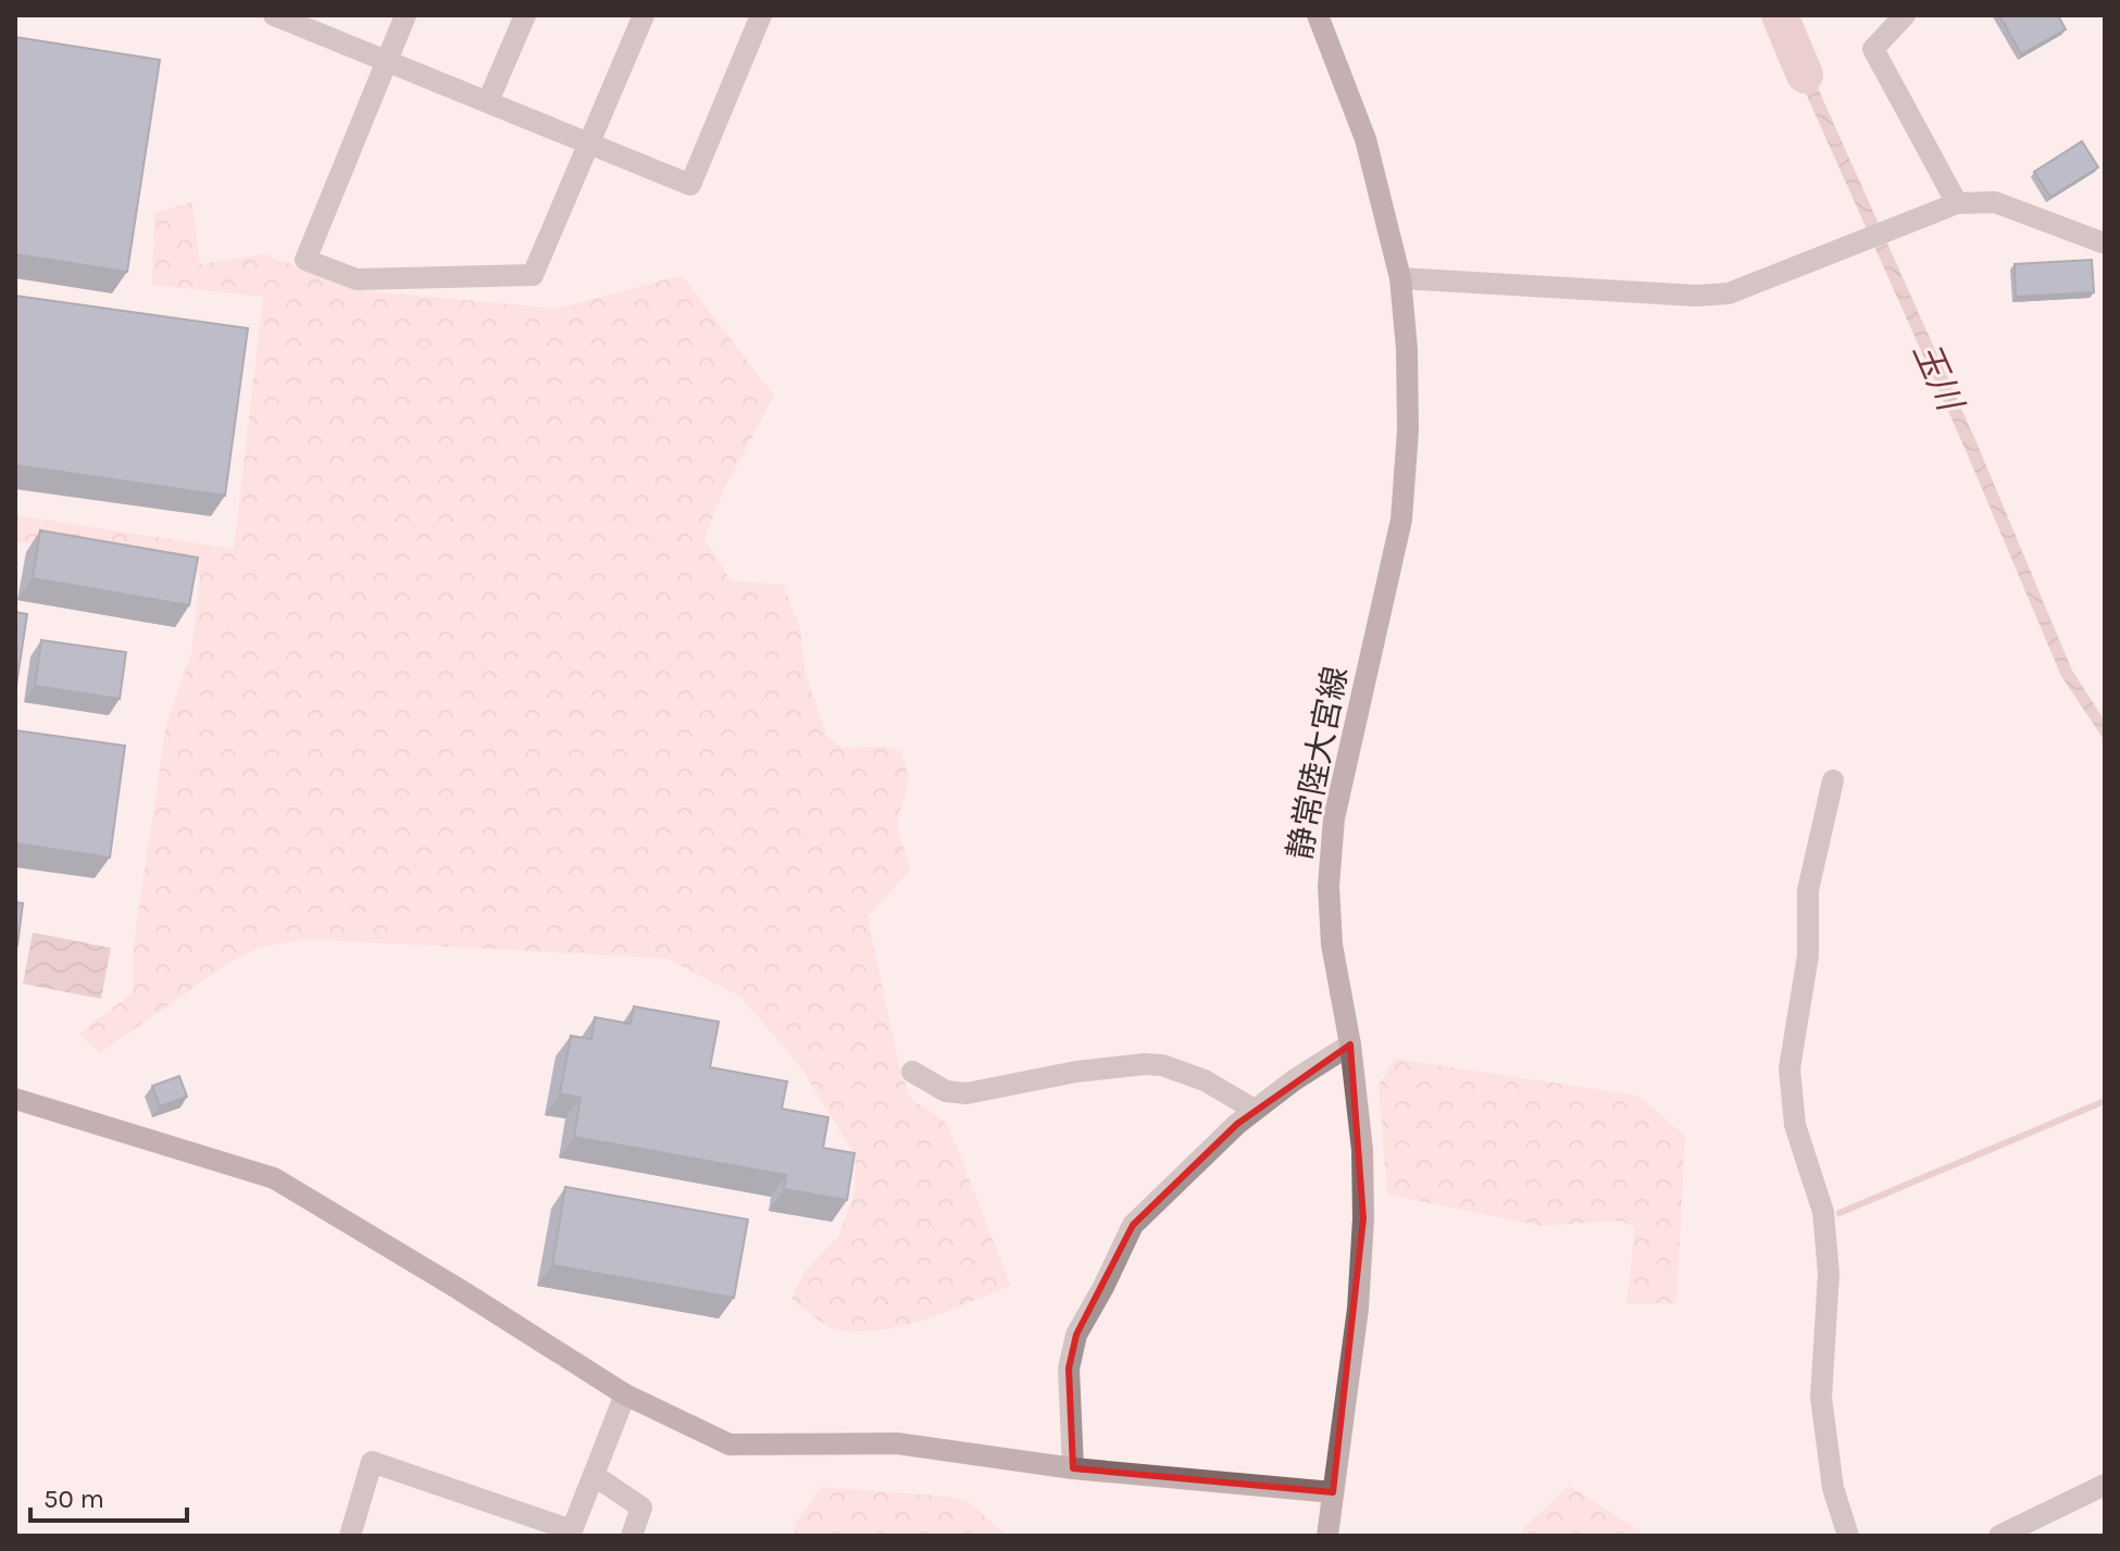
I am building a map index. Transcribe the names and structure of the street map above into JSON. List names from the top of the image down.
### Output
{
  "streets": {
    "main road": ["静常陸大宮線"]
  },
  "water": ["玉川"],
  "scale_bar": "50 m"
}
